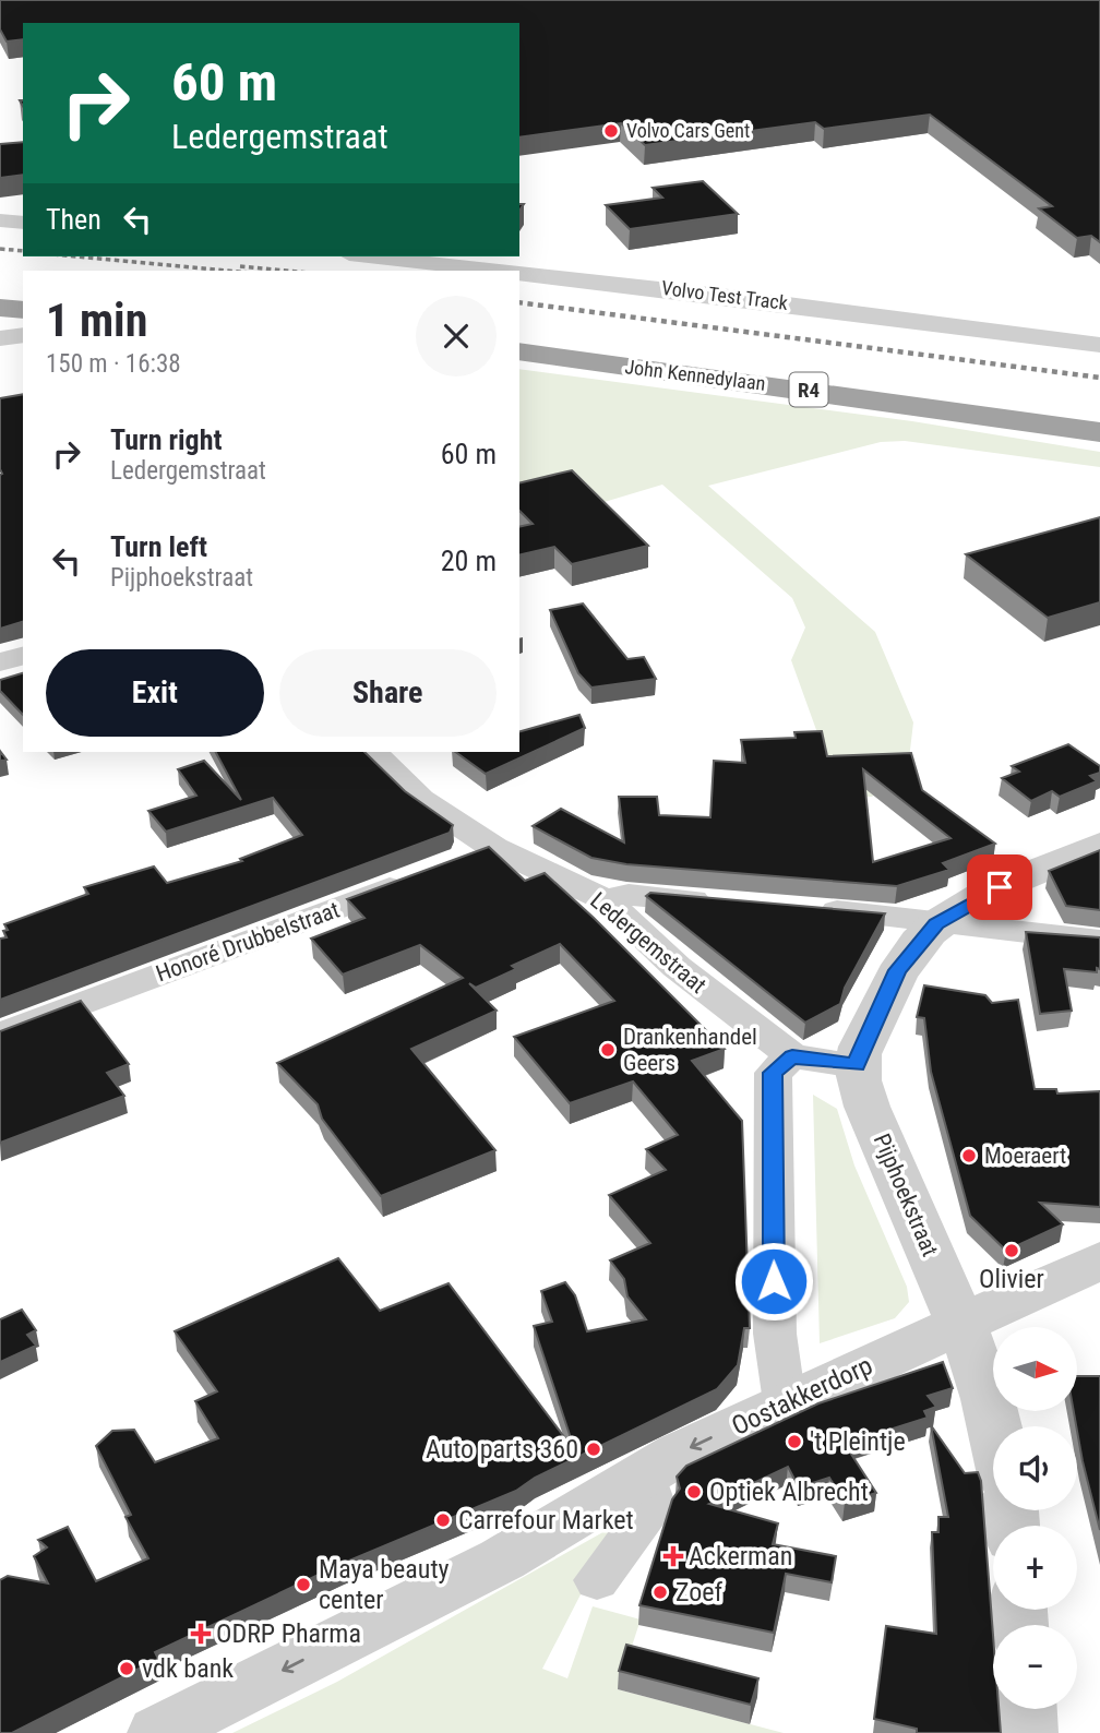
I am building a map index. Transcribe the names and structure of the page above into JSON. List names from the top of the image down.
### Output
{
  "streets": {
    "highway": ["John Kennedylaan", "R4"],
    "street": [
      "Volvo Test Track",
      "Honoré Drubbelstraat",
      "Ledergemstraat",
      "Pijphoekstraat",
      "Oostakkerdorp"
    ]
  },
  "crossings": [
    ["Honoré Drubbelstraat", "Ledergemstraat"],
    ["Pijphoekstraat", "Oostakkerdorp"]
  ],
  "one_way": ["Oostakkerdorp"],
  "places": {
    "other": [
      "Volvo Cars Gent",
      "Drankenhandel Geers",
      "Moeraert",
      "Olivier",
      "'t Pleintje",
      "Auto parts 360",
      "Optiek Albrecht",
      "Carrefour Market",
      "Maya beauty center",
      "Zoef",
      "vdk bank"
    ],
    "health": ["Ackerman", "ODRP Pharma"]
  },
  "north": "right",
  "page": {
    "turn": ["60 m", "Ledergemstraat"],
    "then": "Then",
    "heading": ["1 min", "150 m · 16:38"],
    "list": [
      {
        "name": "Turn right",
        "note": "Ledergemstraat",
        "value": "60 m"
      },
      {
        "name": "Turn left",
        "note": "Pijphoekstraat",
        "value": "20 m"
      }
    ],
    "buttons": ["Exit", "Share"],
    "map_buttons": ["+", "−"]
  }
}
